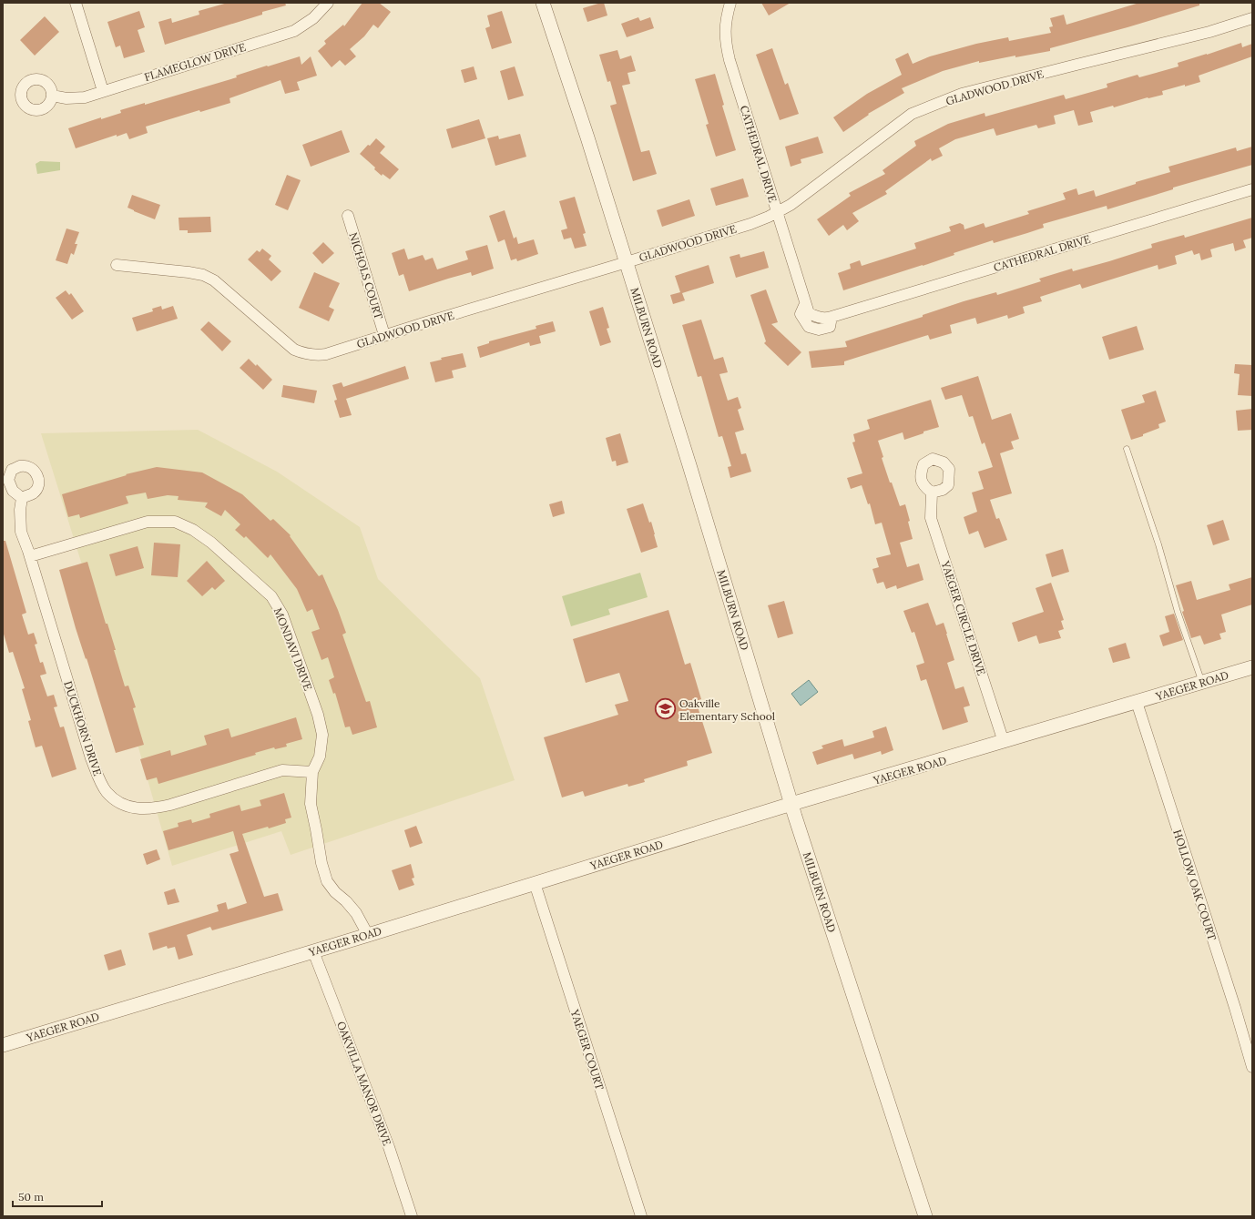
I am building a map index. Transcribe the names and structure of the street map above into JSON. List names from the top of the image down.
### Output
{
  "streets": {
    "street": [
      "FLAMEGLOW DRIVE",
      "GLADWOOD DRIVE",
      "CATHEDRAL DRIVE",
      "NICHOLS COURT",
      "MILBURN ROAD",
      "YAEGER CIRCLE DRIVE",
      "MONDAVI DRIVE",
      "YAEGER ROAD",
      "DUCKHORN DRIVE",
      "HOLLOW OAK COURT",
      "YAEGER COURT",
      "OAKVILLA MANOR DRIVE"
    ]
  },
  "crossings": [
    ["GLADWOOD DRIVE", "CATHEDRAL DRIVE"],
    ["GLADWOOD DRIVE", "NICHOLS COURT"],
    ["GLADWOOD DRIVE", "MILBURN ROAD"],
    ["MILBURN ROAD", "YAEGER ROAD"],
    ["YAEGER CIRCLE DRIVE", "YAEGER ROAD"],
    ["MONDAVI DRIVE", "YAEGER ROAD"],
    ["MONDAVI DRIVE", "DUCKHORN DRIVE"],
    ["YAEGER ROAD", "HOLLOW OAK COURT"],
    ["YAEGER ROAD", "YAEGER COURT"],
    ["YAEGER ROAD", "OAKVILLA MANOR DRIVE"]
  ],
  "places": {
    "school or university": ["Oakville Elementary School"]
  },
  "scale_bar": "50 m"
}
